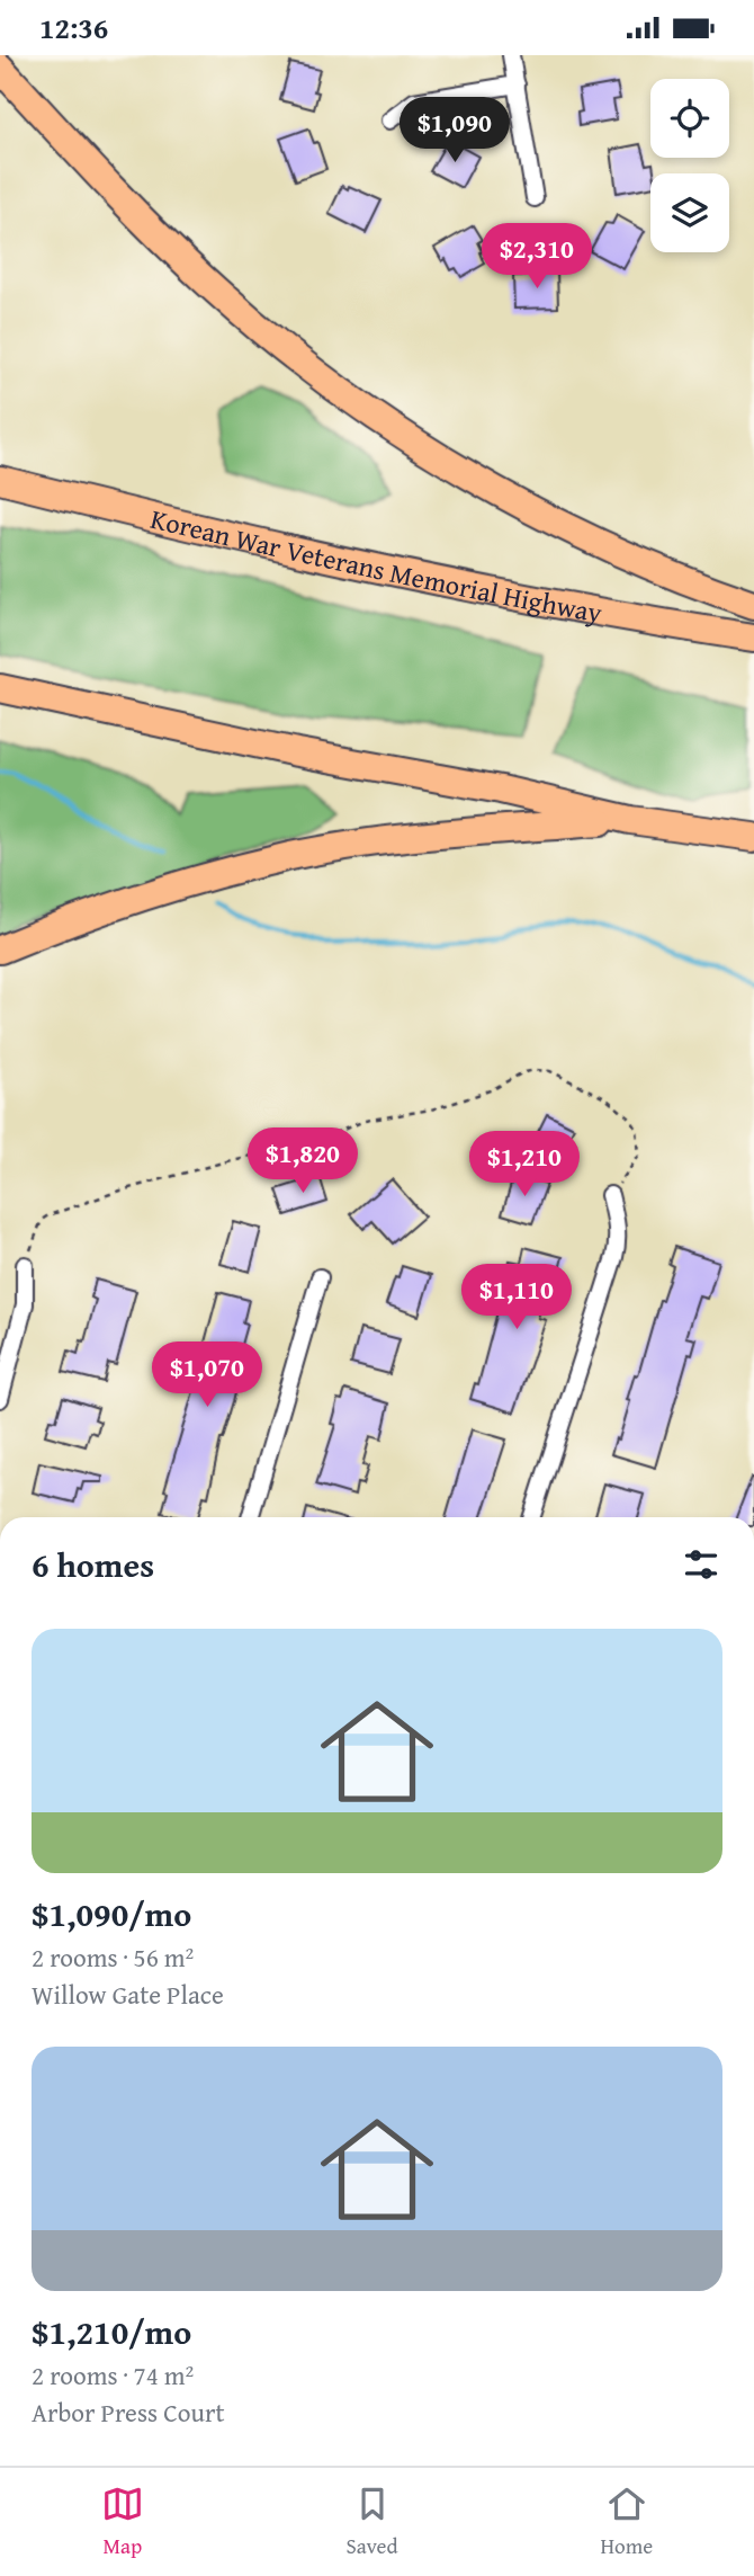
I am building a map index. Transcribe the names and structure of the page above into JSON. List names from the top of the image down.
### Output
{
  "streets": {
    "highway": ["Korean War Veterans Memorial Highway"]
  },
  "page": {
    "status": "12:36",
    "price": [
      "$1,090",
      "$2,310",
      "$1,820",
      "$1,210",
      "$1,110",
      "$1,070"
    ],
    "heading": "6 homes",
    "list": [
      {
        "name": "$1,090/mo",
        "note": "2 rooms · 56 m² · Willow Gate Place"
      },
      {
        "name": "$1,210/mo",
        "note": "2 rooms · 74 m² · Arbor Press Court"
      }
    ],
    "tabs": ["Map", "Saved", "Home"]
  }
}
